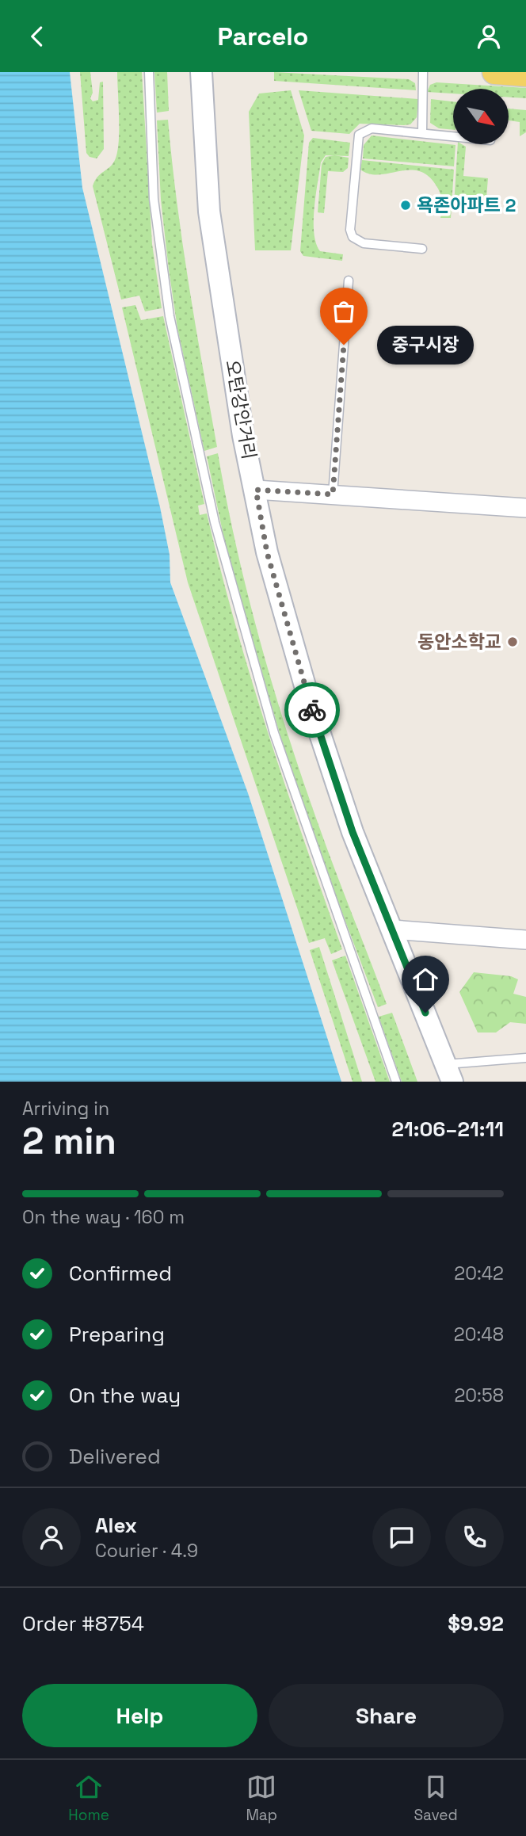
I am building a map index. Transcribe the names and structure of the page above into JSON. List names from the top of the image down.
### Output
{
  "streets": {
    "main road": ["오탄강안거리"]
  },
  "places": ["욕존아파트 2", "중구시장", "동안소학교"],
  "north": "bottom right",
  "page": {
    "header": "Parcelo",
    "bubble": "중구시장",
    "heading": ["2 min", "Arriving in", "21:06–21:11"],
    "panel": [
      "Alex",
      "Courier · 4.9",
      "Order #8754",
      "$9.92"
    ],
    "bar": "On the way · 160 m",
    "list": [
      ["Confirmed", "20:42"],
      ["Preparing", "20:48"],
      ["On the way", "20:58"],
      "Delivered"
    ],
    "buttons": ["Help", "Share"],
    "tabs": ["Home", "Map", "Saved"]
  }
}
